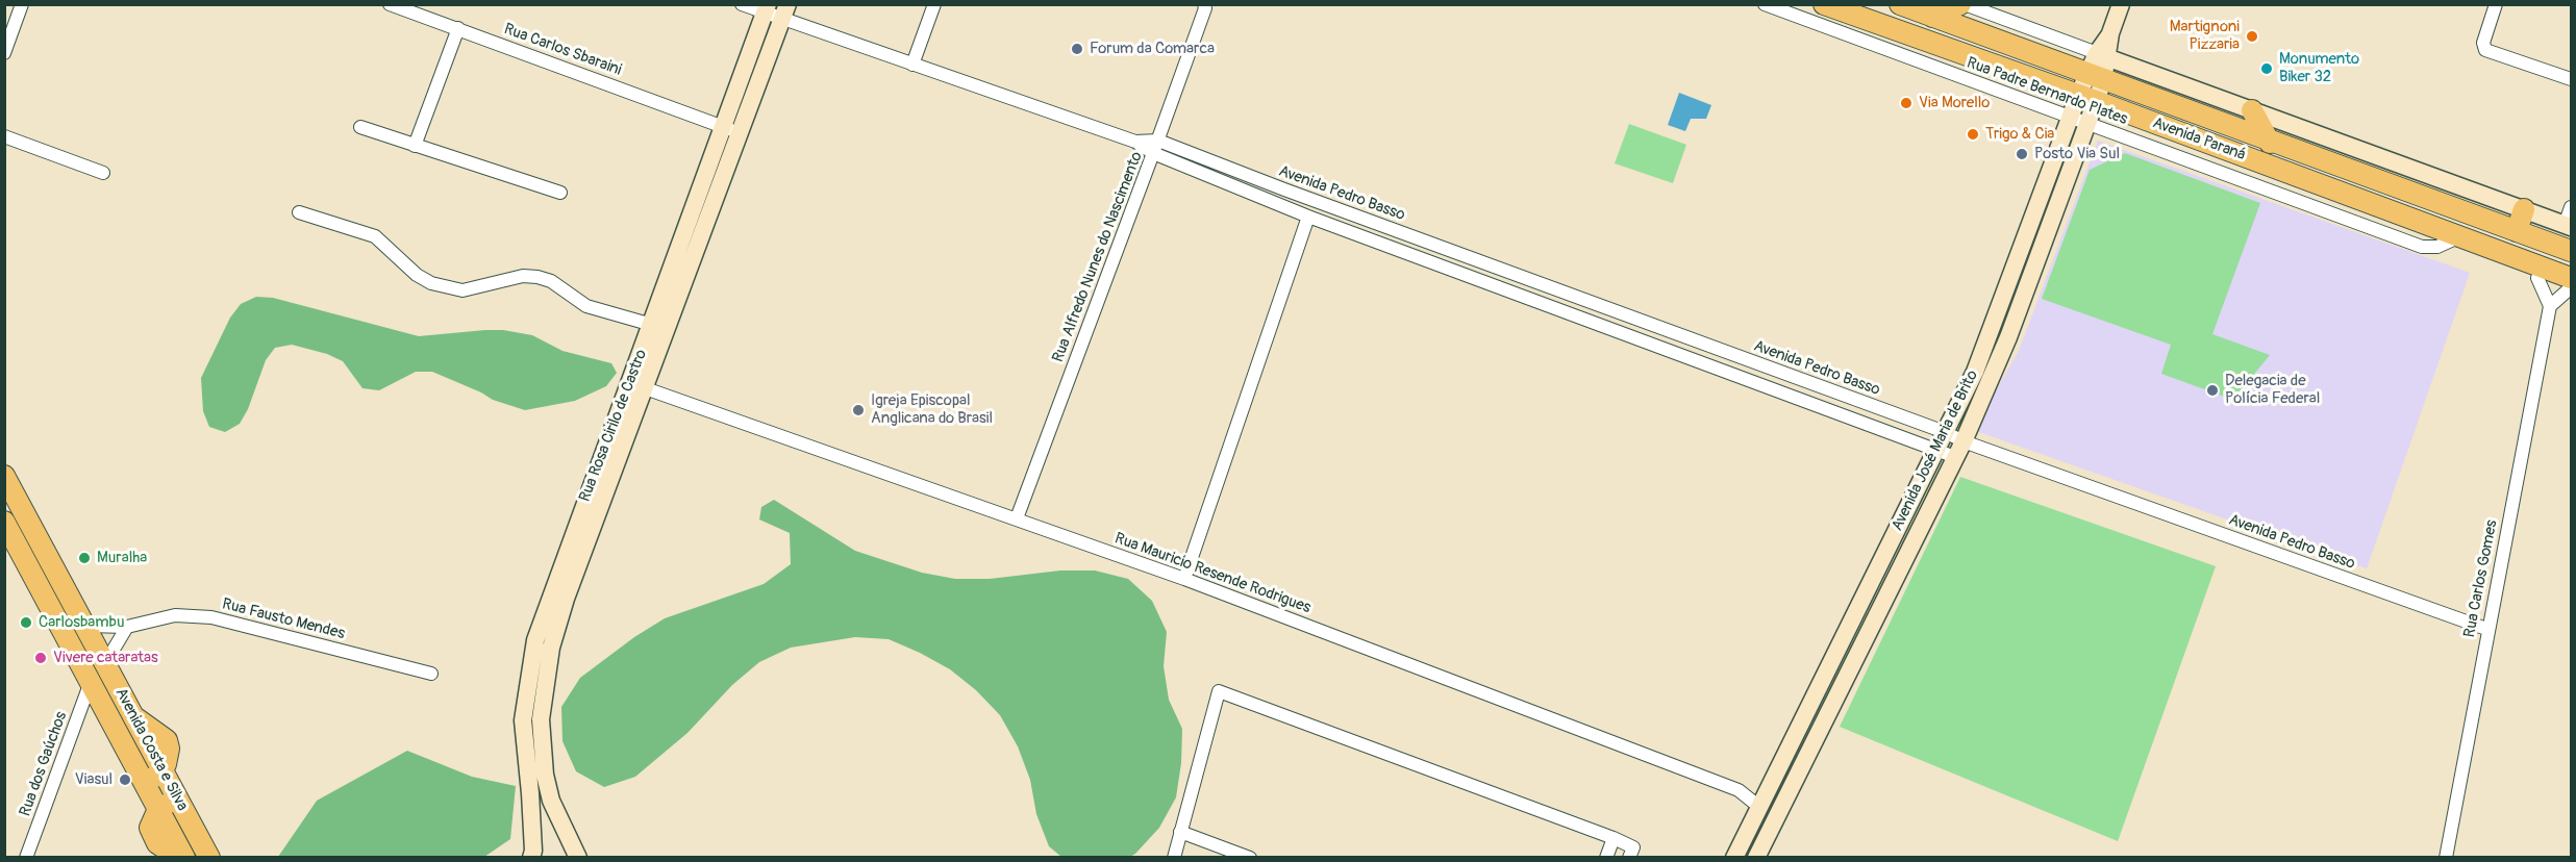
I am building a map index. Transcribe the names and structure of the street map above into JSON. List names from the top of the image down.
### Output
{
  "streets": {
    "main road": [
      "Avenida Paraná",
      "Rua Rosa Cirilo de Castro",
      "Avenida José Maria de Brito",
      "Avenida Costa e Silva"
    ],
    "street": [
      "Rua Carlos Sbaraini",
      "Rua Padre Bernardo Plates",
      "Avenida Pedro Basso",
      "Rua Alfredo Nunes do Nascimento",
      "Rua Mauricio Resende Rodrigues",
      "Rua Carlos Gomes",
      "Rua Fausto Mendes",
      "Rua dos Gaúchos"
    ]
  },
  "crossings": [
    ["Rua Padre Bernardo Plates", "Avenida Paraná"],
    ["Rua Padre Bernardo Plates", "Avenida José Maria de Brito"],
    ["Avenida Paraná", "Avenida José Maria de Brito"],
    ["Avenida Pedro Basso", "Rua Alfredo Nunes do Nascimento"],
    ["Avenida Pedro Basso", "Avenida José Maria de Brito"],
    ["Avenida Pedro Basso", "Rua Carlos Gomes"],
    ["Rua Alfredo Nunes do Nascimento", "Rua Mauricio Resende Rodrigues"],
    ["Rua Rosa Cirilo de Castro", "Rua Mauricio Resende Rodrigues"],
    ["Avenida José Maria de Brito", "Rua Mauricio Resende Rodrigues"],
    ["Rua Fausto Mendes", "Avenida Costa e Silva"],
    ["Avenida Costa e Silva", "Rua dos Gaúchos"]
  ],
  "places": [
    "Martignoni Pizzaria",
    "Forum da Comarca",
    "Monumento Biker 32",
    "Via Morello",
    "Trigo & Cia",
    "Posto Via Sul",
    "Delegacia de Polícia Federal",
    "Igreja Episcopal Anglicana do Brasil",
    "Muralha",
    "Carlosbambu",
    "Vivere cataratas",
    "Viasul"
  ]
}
